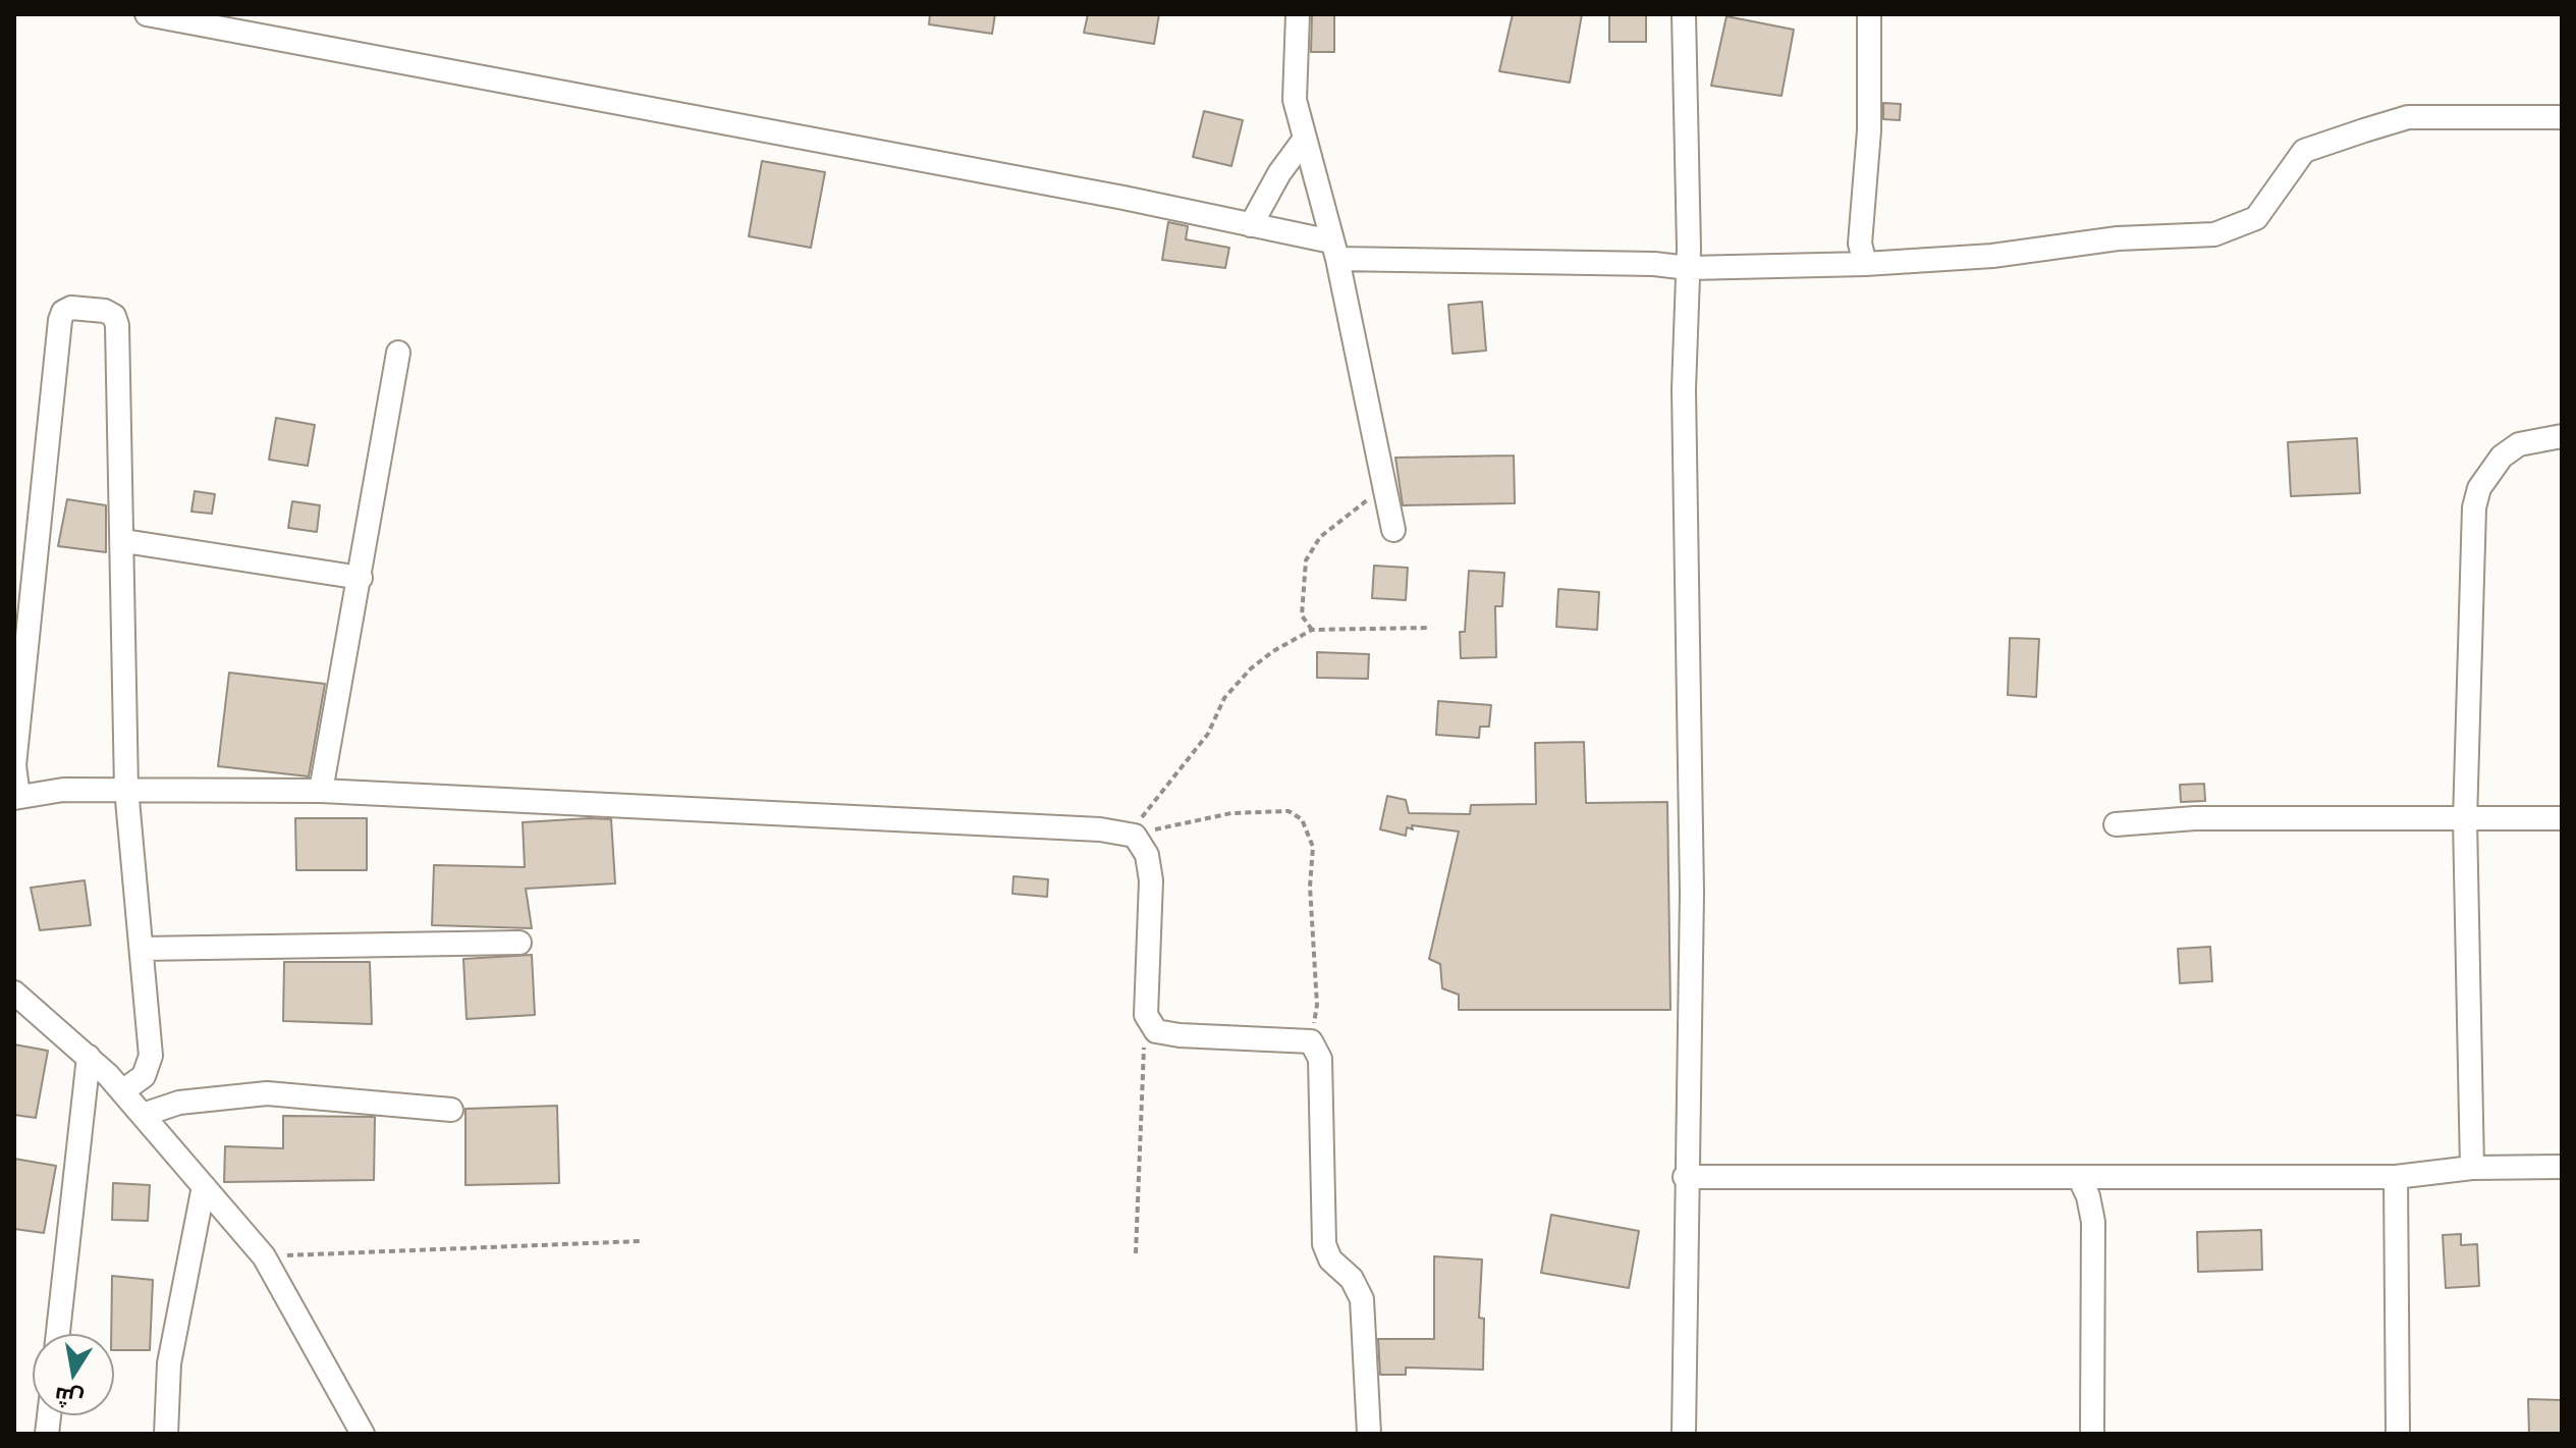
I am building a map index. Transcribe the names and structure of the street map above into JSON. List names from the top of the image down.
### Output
{
  "north": "bottom"
}
